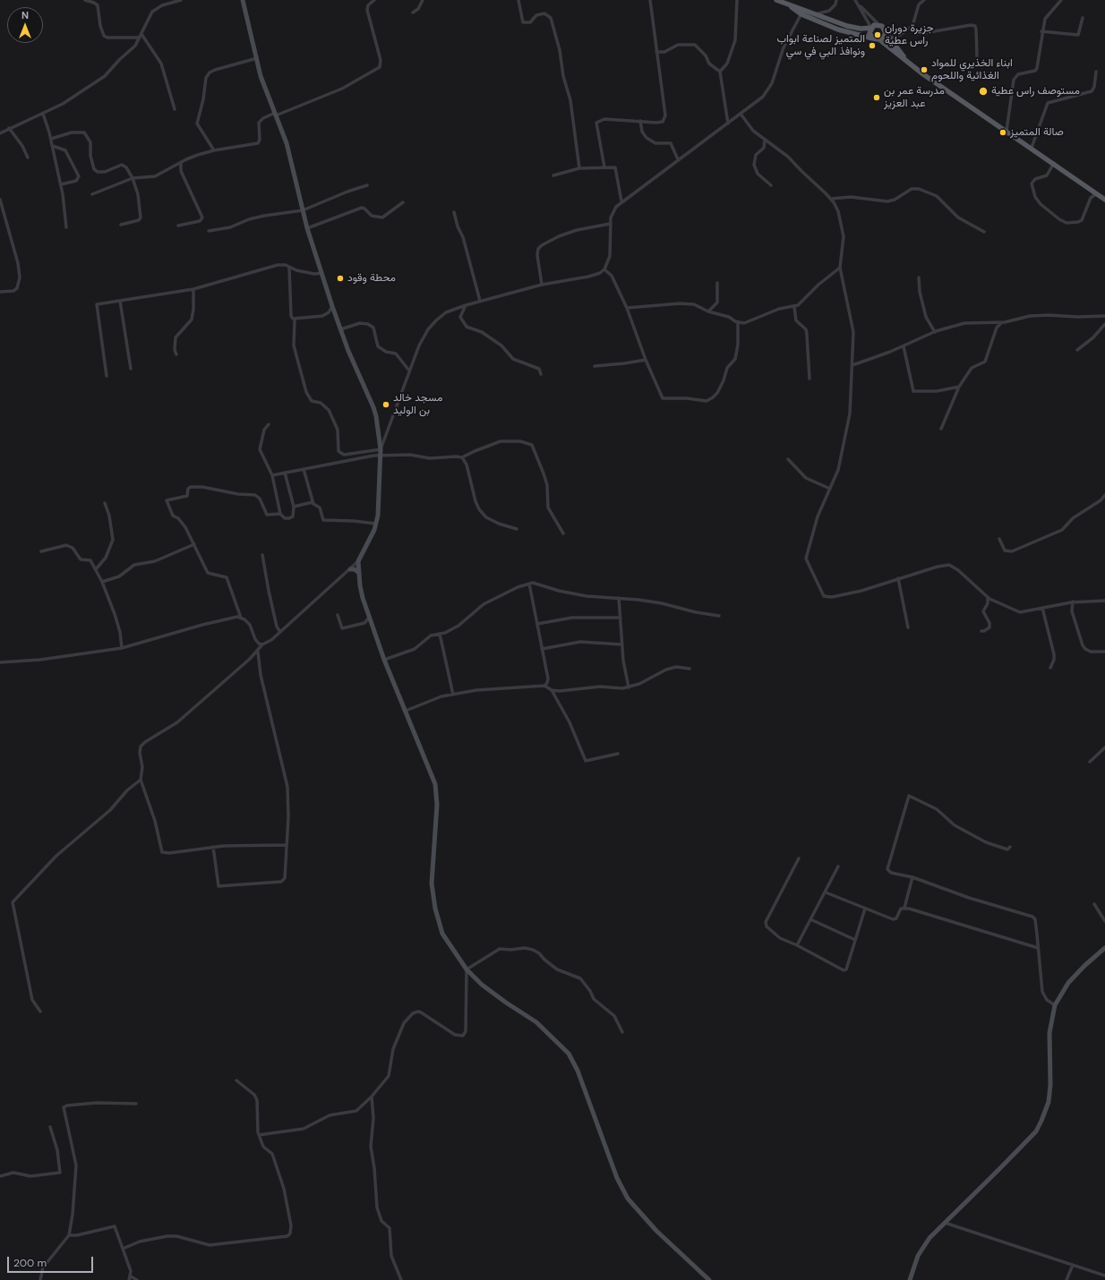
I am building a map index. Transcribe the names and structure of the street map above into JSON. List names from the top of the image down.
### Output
{
  "places": [
    "جزيرة دوران راس عطية",
    "المتميز لصناعة ابواب ونوافذ البي في سي",
    "ابناء الخذيري للمواد الغذائية واللحوم",
    "مستوصف راس عطية",
    "مدرسة عمر بن عبد العزيز",
    "صالة المتميز",
    "محطة وقود",
    "مسجد خالد بن الوليد"
  ],
  "scale_bar": "200 m",
  "north": "top"
}
